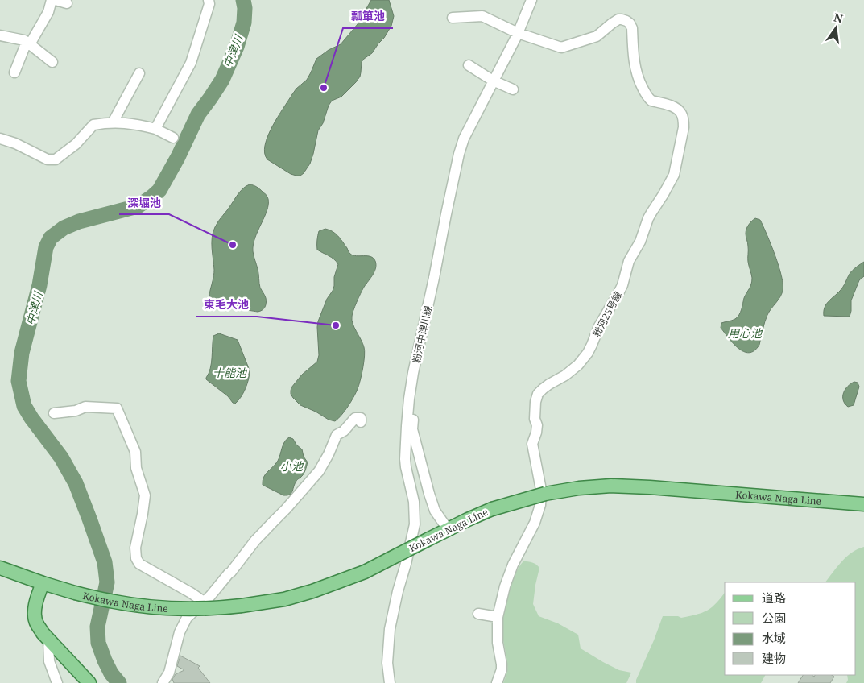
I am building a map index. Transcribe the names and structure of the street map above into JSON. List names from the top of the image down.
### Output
{
  "streets": {
    "main road": ["Kokawa Naga Line"],
    "street": ["粉河25号線", "粉河中津川線"]
  },
  "crossings": [
    ["粉河25号線", "粉河中津川線"]
  ],
  "water": [
    "中津川",
    "用心池",
    "十能池",
    "小池"
  ],
  "places": ["瓢箪池", "深堀池", "東毛大池"],
  "legend": [
    "道路",
    "公園",
    "水域",
    "建物"
  ],
  "north": "top"
}
